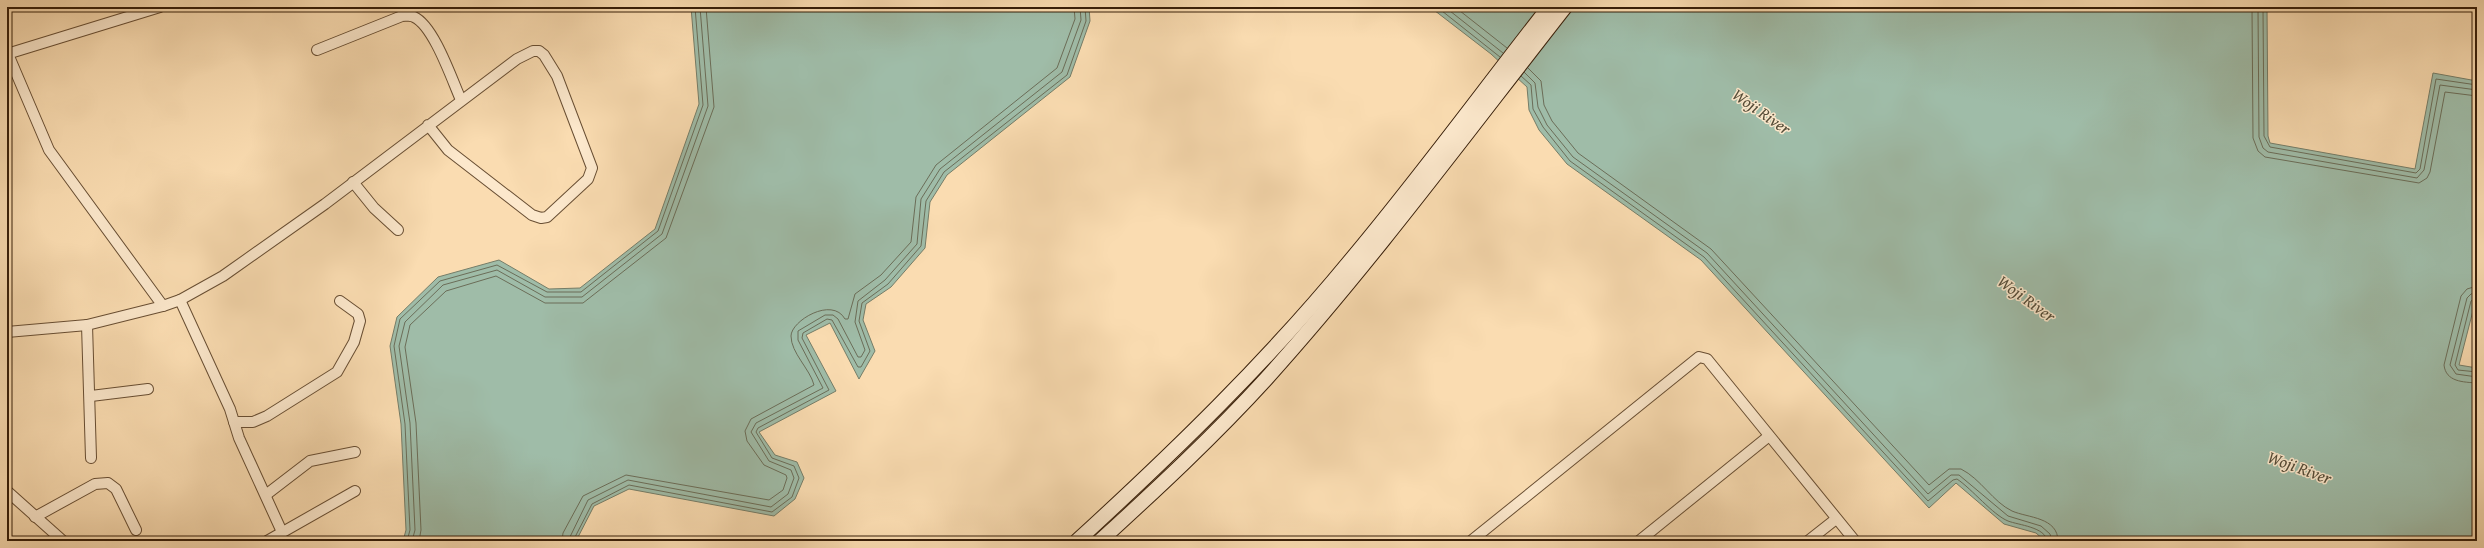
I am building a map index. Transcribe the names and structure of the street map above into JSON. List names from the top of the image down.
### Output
{
  "water": ["Woji River"]
}
